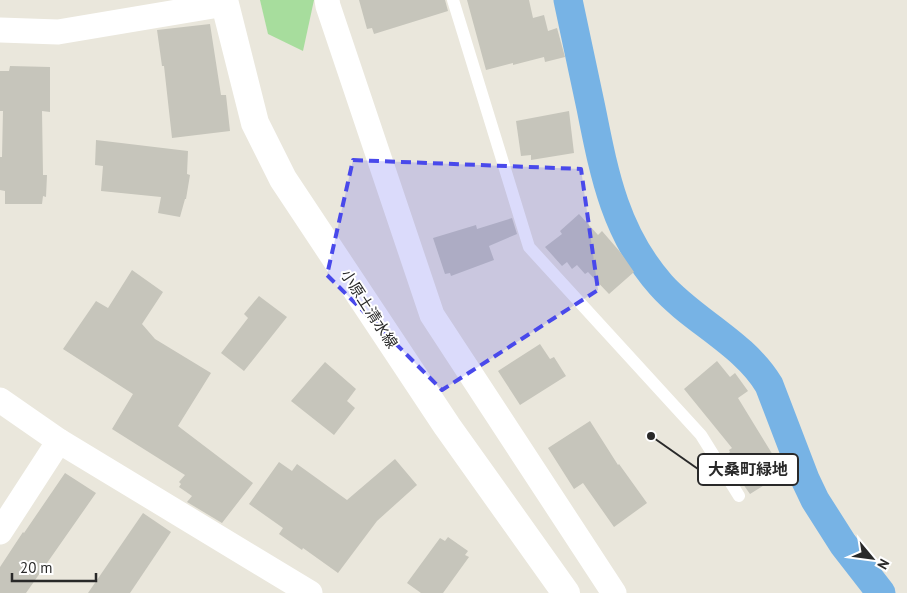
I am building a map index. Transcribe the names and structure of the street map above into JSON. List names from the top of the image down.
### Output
{
  "streets": {
    "main road": ["小原土清水線"]
  },
  "places": ["大桑町緑地"],
  "scale_bar": "20 m",
  "north": "bottom right"
}
